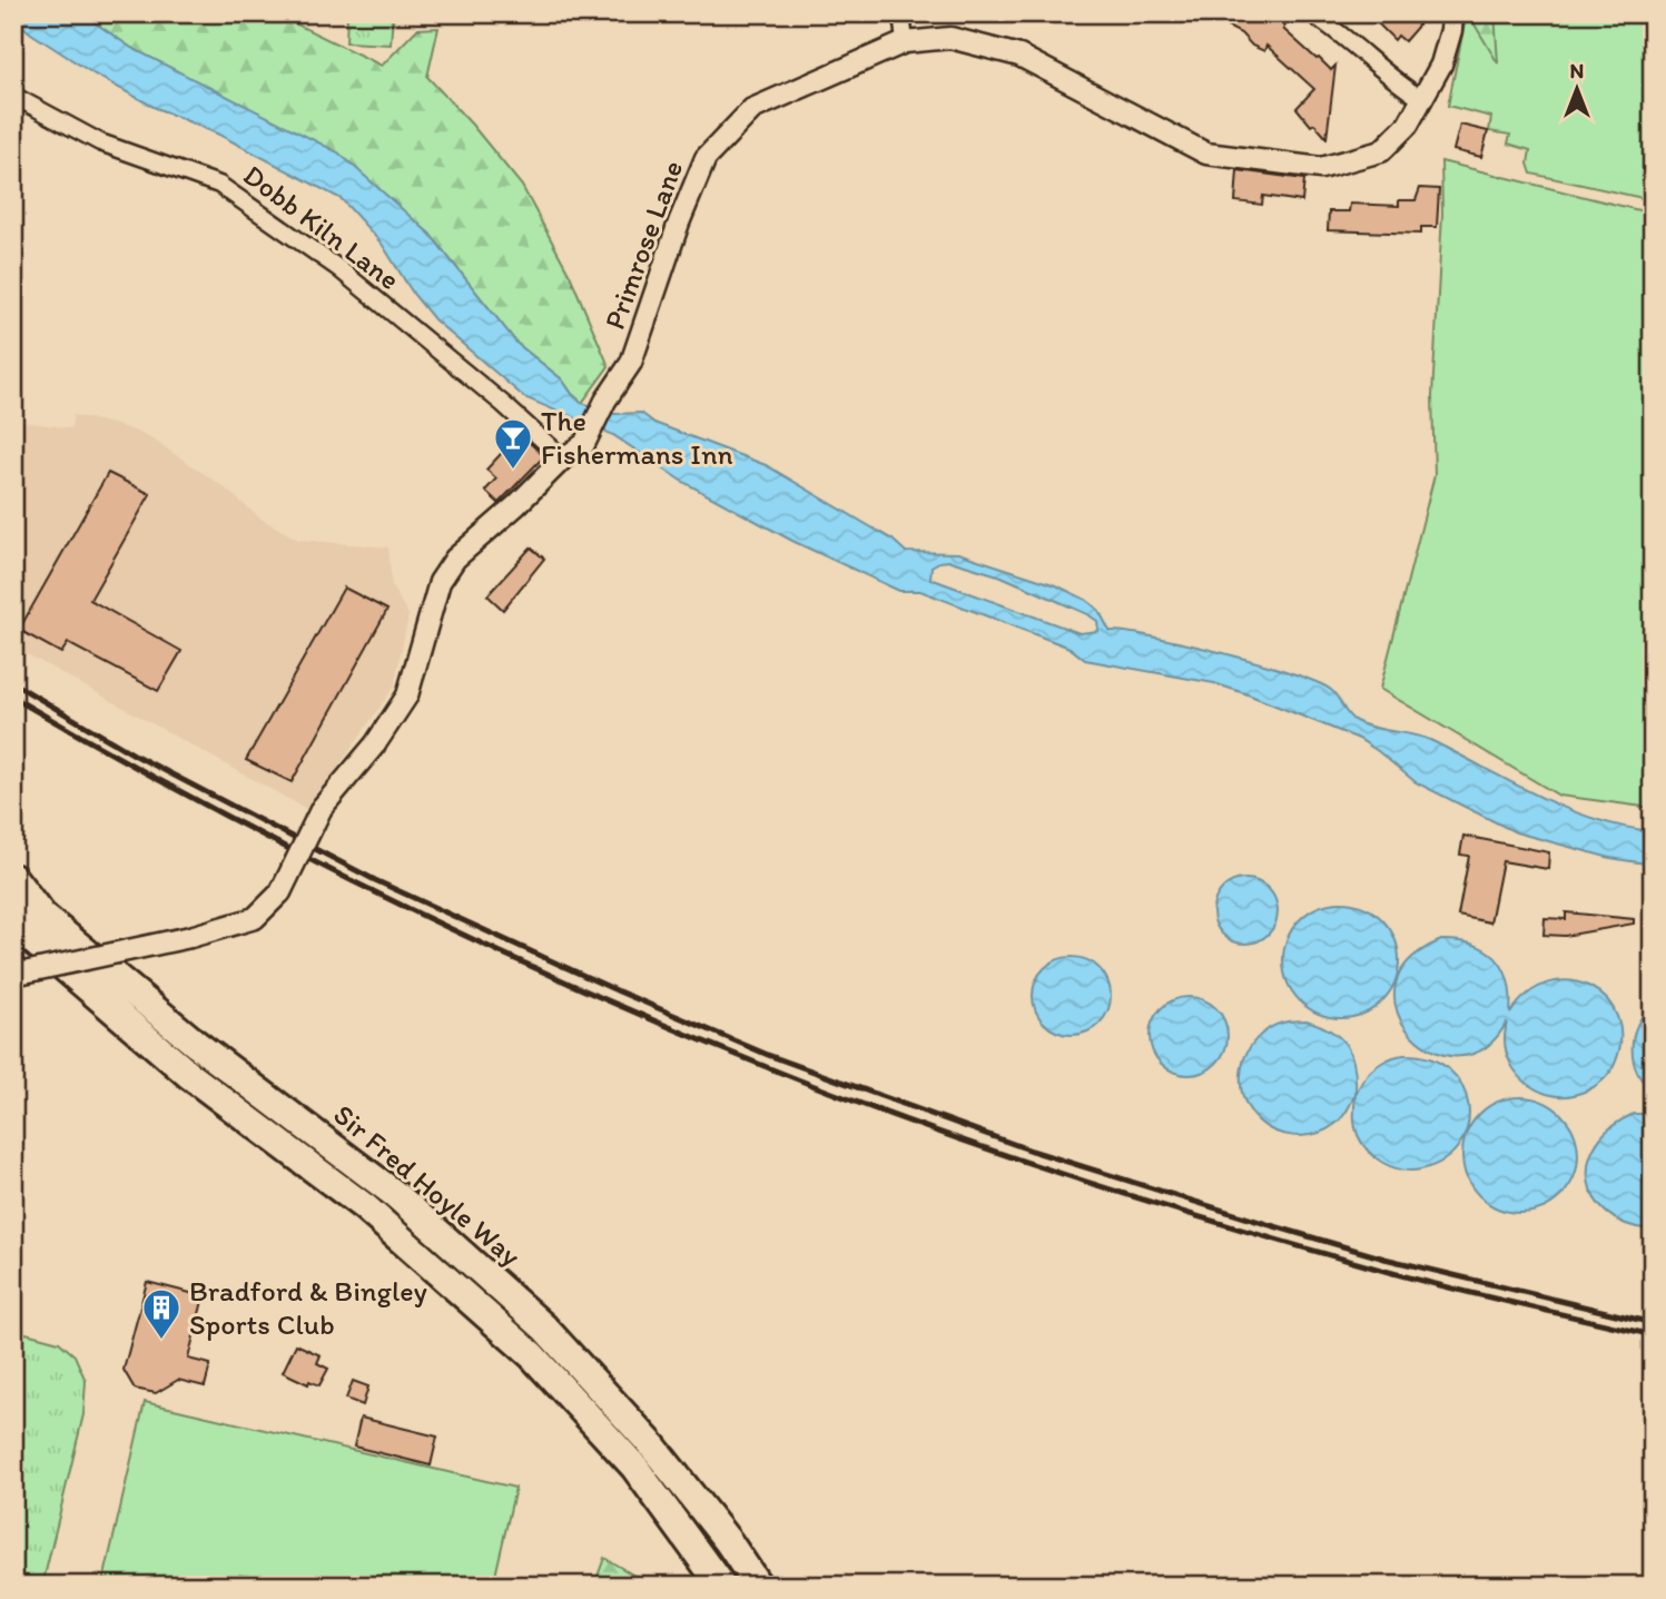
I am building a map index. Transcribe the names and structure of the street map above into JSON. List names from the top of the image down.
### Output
{
  "streets": {
    "highway": ["Sir Fred Hoyle Way"],
    "street": ["Dobb Kiln Lane", "Primrose Lane"]
  },
  "crossings": [
    ["Dobb Kiln Lane", "Primrose Lane"]
  ],
  "places": {
    "bar": ["The Fishermans Inn"],
    "building": ["Bradford & Bingley Sports Club"]
  },
  "north": "top"
}
